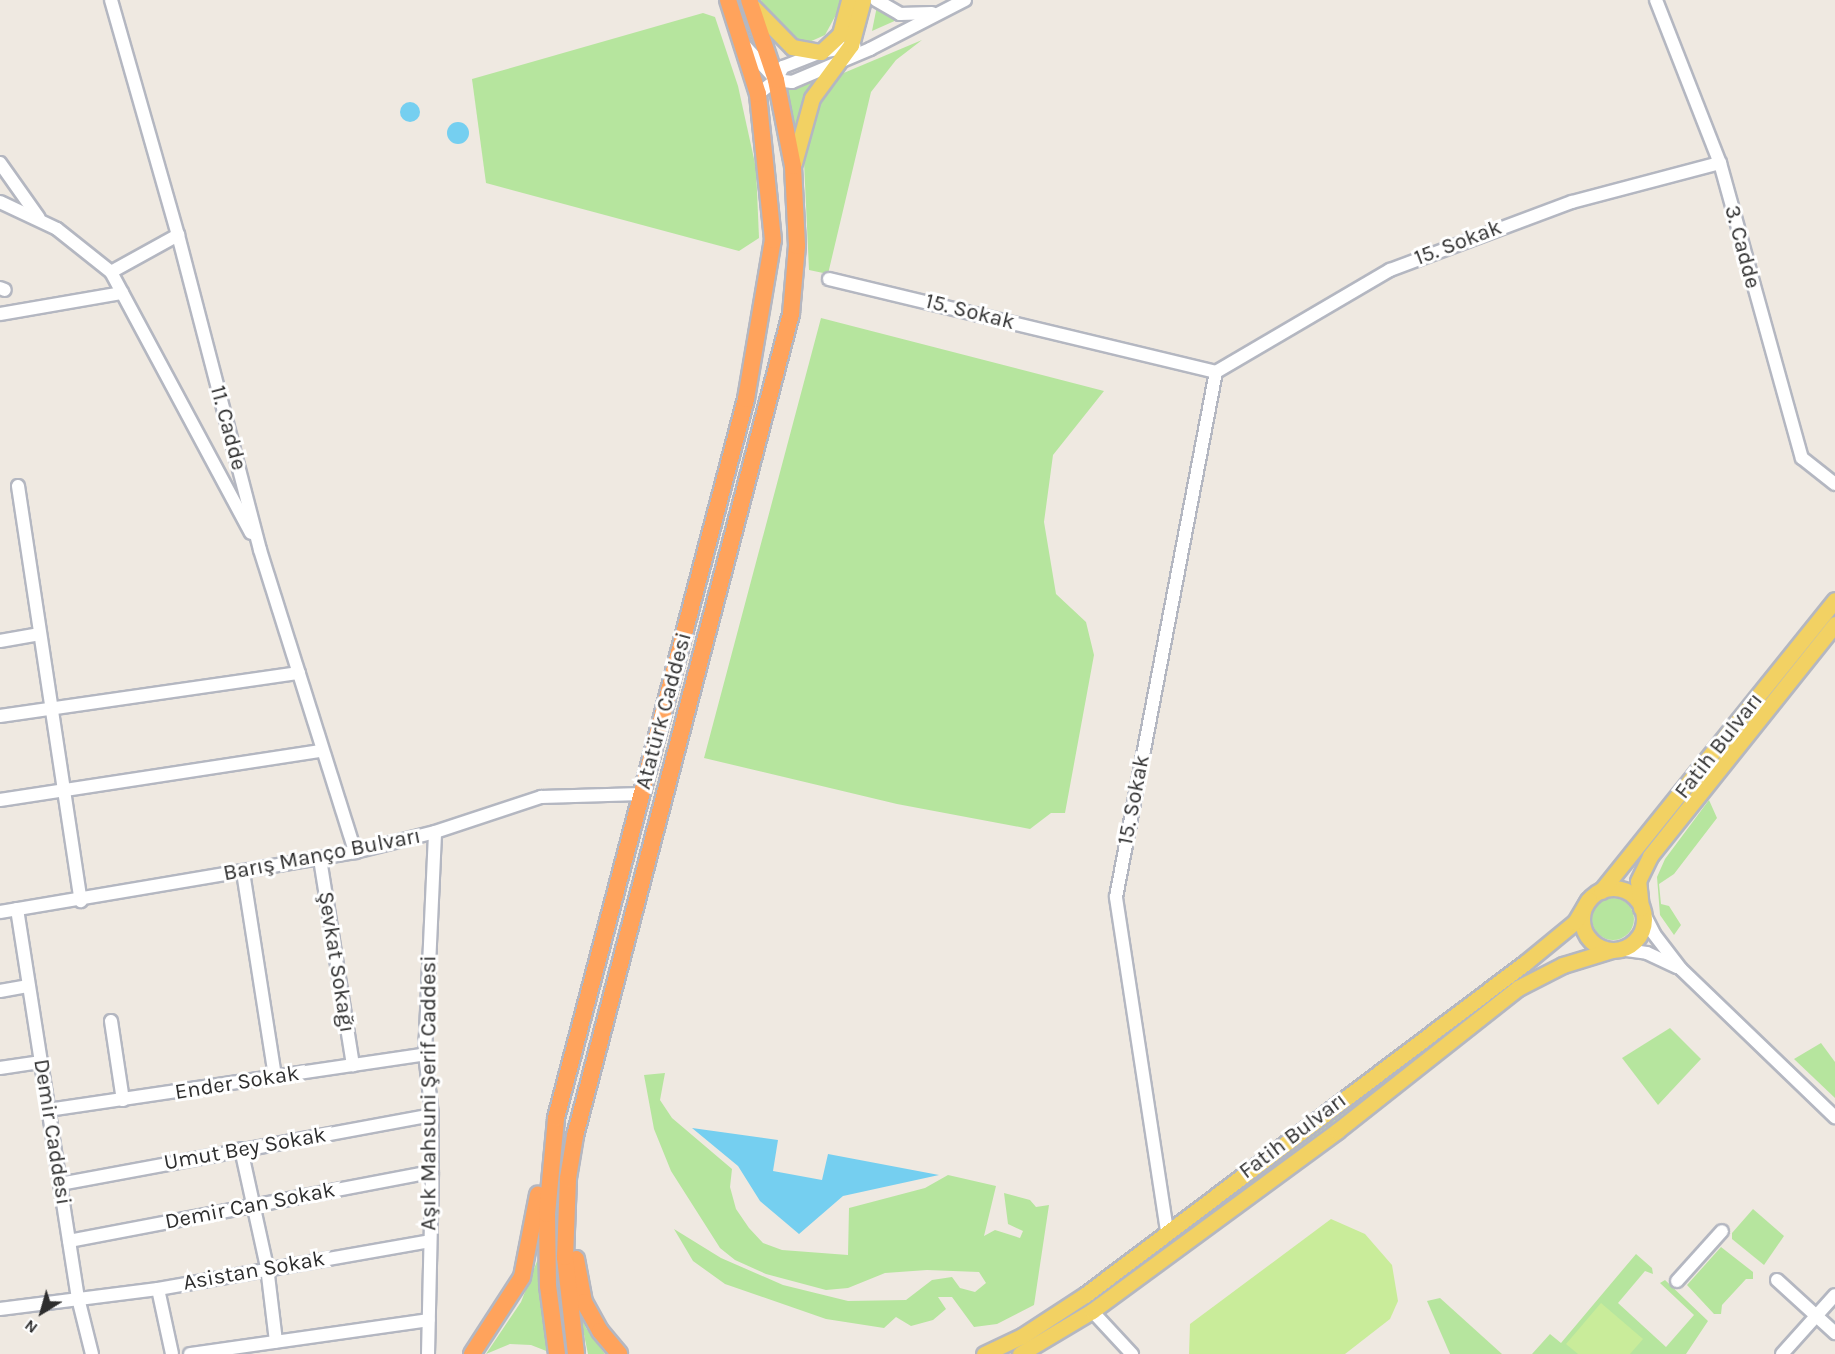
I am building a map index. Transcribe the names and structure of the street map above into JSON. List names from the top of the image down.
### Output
{
  "streets": {
    "highway": ["Atatürk Caddesi"],
    "main road": ["Fatih Bulvarı"],
    "street": [
      "15. Sokak",
      "3. Cadde",
      "11. Cadde",
      "Barış Manço Bulvarı",
      "Şevkat Sokağı",
      "Ender Sokak",
      "Aşık Mahsuni Şerif Caddesi",
      "Demir Caddesi",
      "Umut Bey Sokak",
      "Demir Can Sokak",
      "Asistan Sokak"
    ]
  },
  "crossings": [
    ["15. Sokak", "3. Cadde"],
    ["15. Sokak", "Fatih Bulvarı"],
    ["11. Cadde", "Barış Manço Bulvarı"],
    ["Barış Manço Bulvarı", "Şevkat Sokağı"],
    ["Barış Manço Bulvarı", "Aşık Mahsuni Şerif Caddesi"],
    ["Barış Manço Bulvarı", "Demir Caddesi"],
    ["Şevkat Sokağı", "Ender Sokak"],
    ["Ender Sokak", "Aşık Mahsuni Şerif Caddesi"],
    ["Ender Sokak", "Demir Caddesi"],
    ["Aşık Mahsuni Şerif Caddesi", "Umut Bey Sokak"],
    ["Aşık Mahsuni Şerif Caddesi", "Demir Can Sokak"],
    ["Aşık Mahsuni Şerif Caddesi", "Asistan Sokak"],
    ["Demir Caddesi", "Umut Bey Sokak"],
    ["Demir Caddesi", "Demir Can Sokak"],
    ["Demir Caddesi", "Asistan Sokak"]
  ],
  "north": "bottom left"
}
